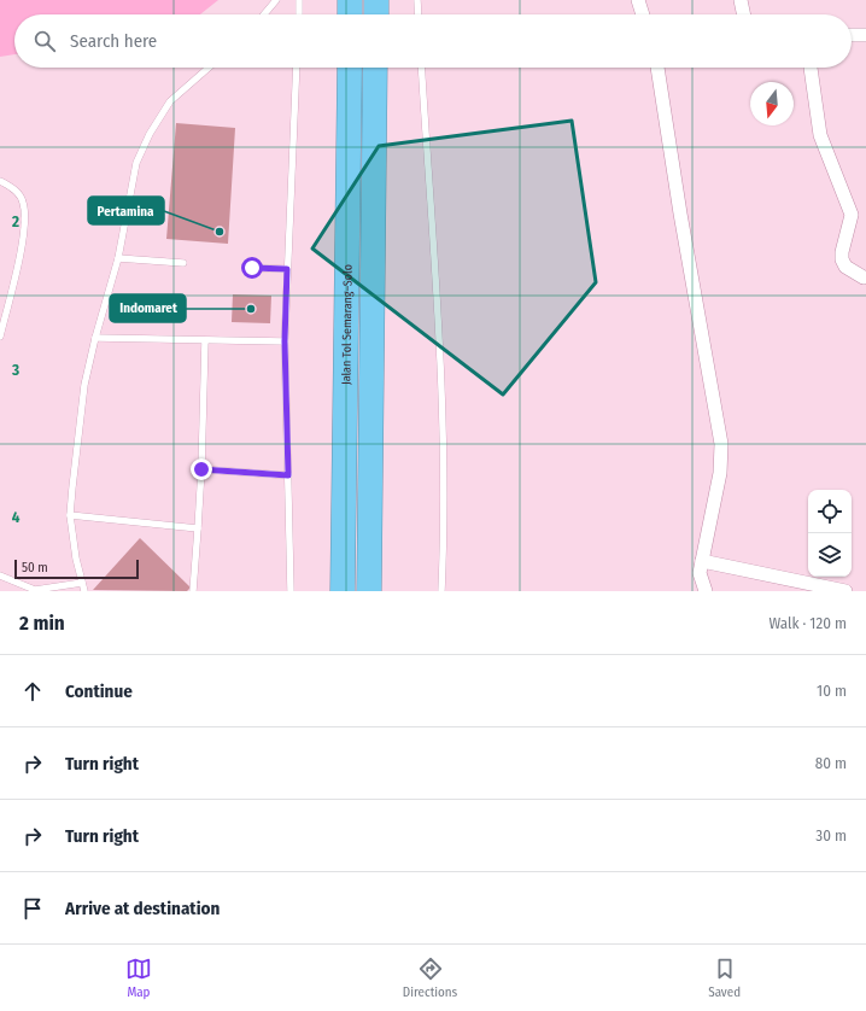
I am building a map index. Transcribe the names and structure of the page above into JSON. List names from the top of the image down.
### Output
{
  "streets": {
    "highway": ["Jalan Tol Semarang–Solo"]
  },
  "places": ["Pertamina", "Indomaret"],
  "scale_bar": "50 m",
  "north": "bottom",
  "page": {
    "search": "Search here",
    "scale": "50 m",
    "heading": ["2 min", "Walk · 120 m"],
    "list": [
      ["Continue", "10 m"],
      ["Turn right", "80 m"],
      ["Turn right", "30 m"],
      "Arrive at destination"
    ],
    "nav": ["Map", "Directions", "Saved"]
  },
  "grid": {
    "rows": ["2", "3", "4"]
  }
}
